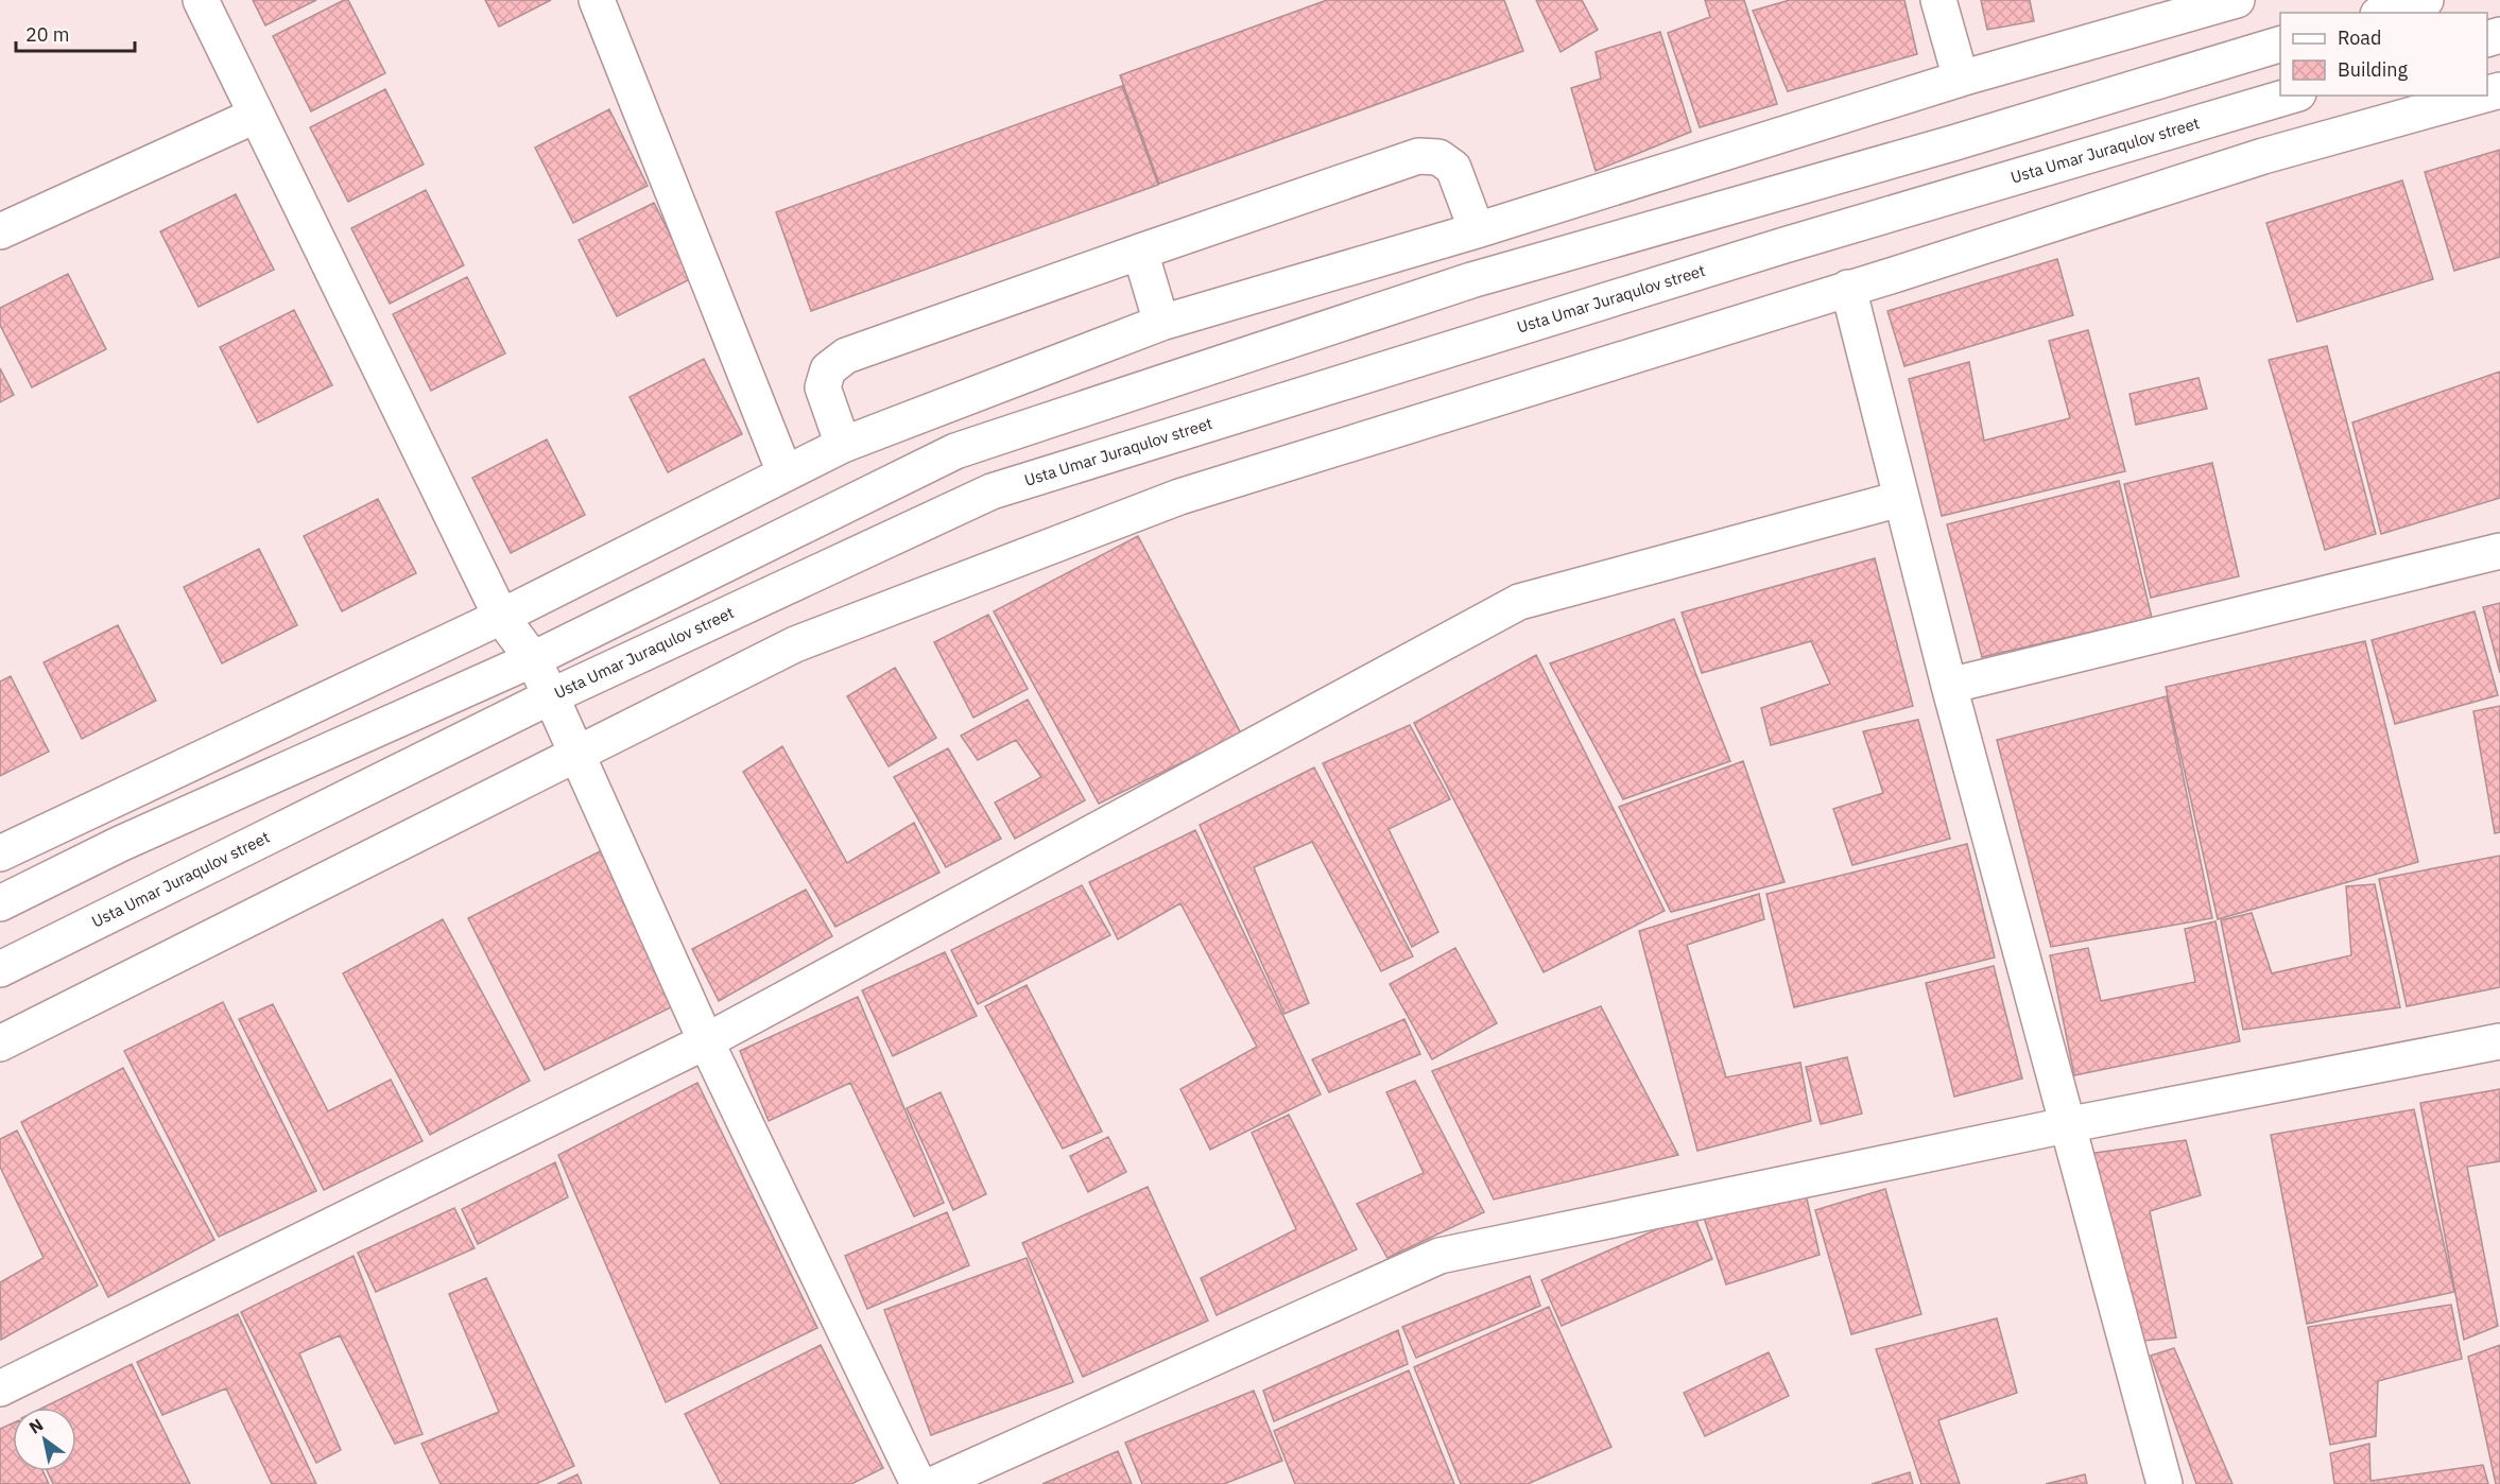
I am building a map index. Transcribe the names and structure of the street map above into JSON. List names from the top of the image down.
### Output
{
  "streets": {
    "street": ["Usta Umar Juraqulov street"]
  },
  "legend": ["Road", "Building"],
  "scale_bar": "20 m",
  "north": "top left"
}
